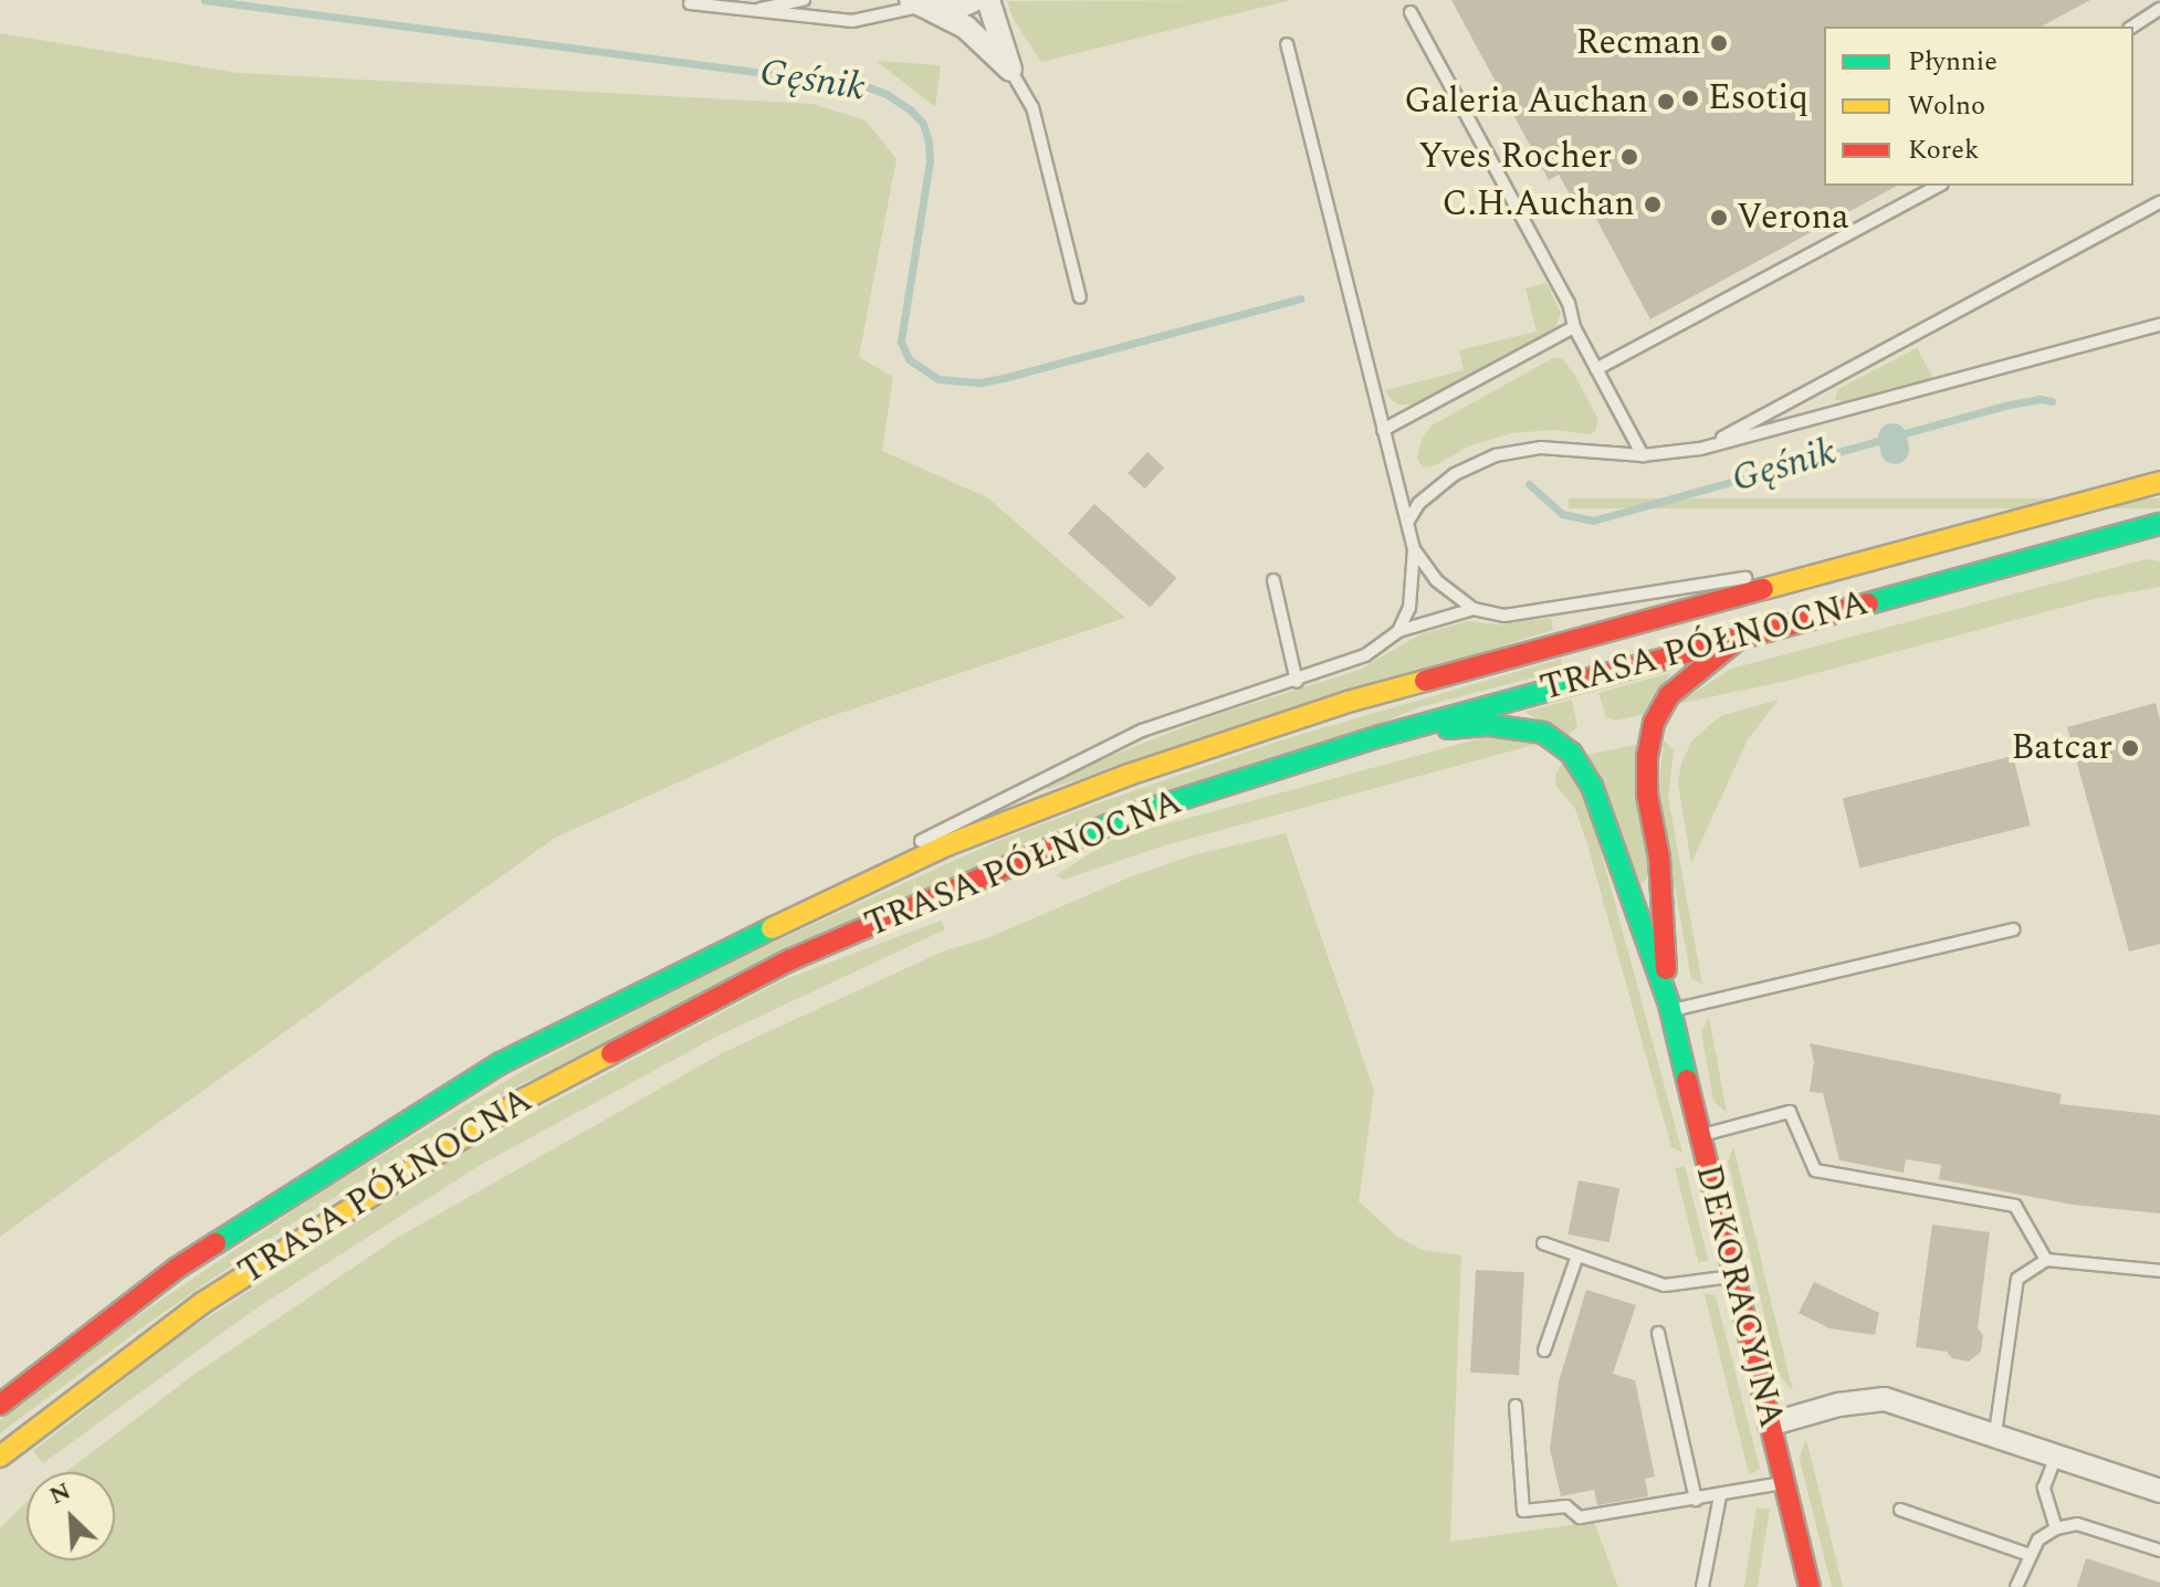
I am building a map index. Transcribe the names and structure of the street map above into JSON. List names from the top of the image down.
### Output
{
  "streets": {
    "main road": ["TRASA PÓŁNOCNA", "DEKORACYJNA"]
  },
  "crossings": [
    ["TRASA PÓŁNOCNA", "DEKORACYJNA"]
  ],
  "water": ["Gęśnik"],
  "places": [
    "Recman",
    "Esotiq",
    "Galeria Auchan",
    "Yves Rocher",
    "C.H.Auchan",
    "Verona",
    "Batcar"
  ],
  "legend": ["Płynnie", "Wolno", "Korek"],
  "north": "top left"
}
